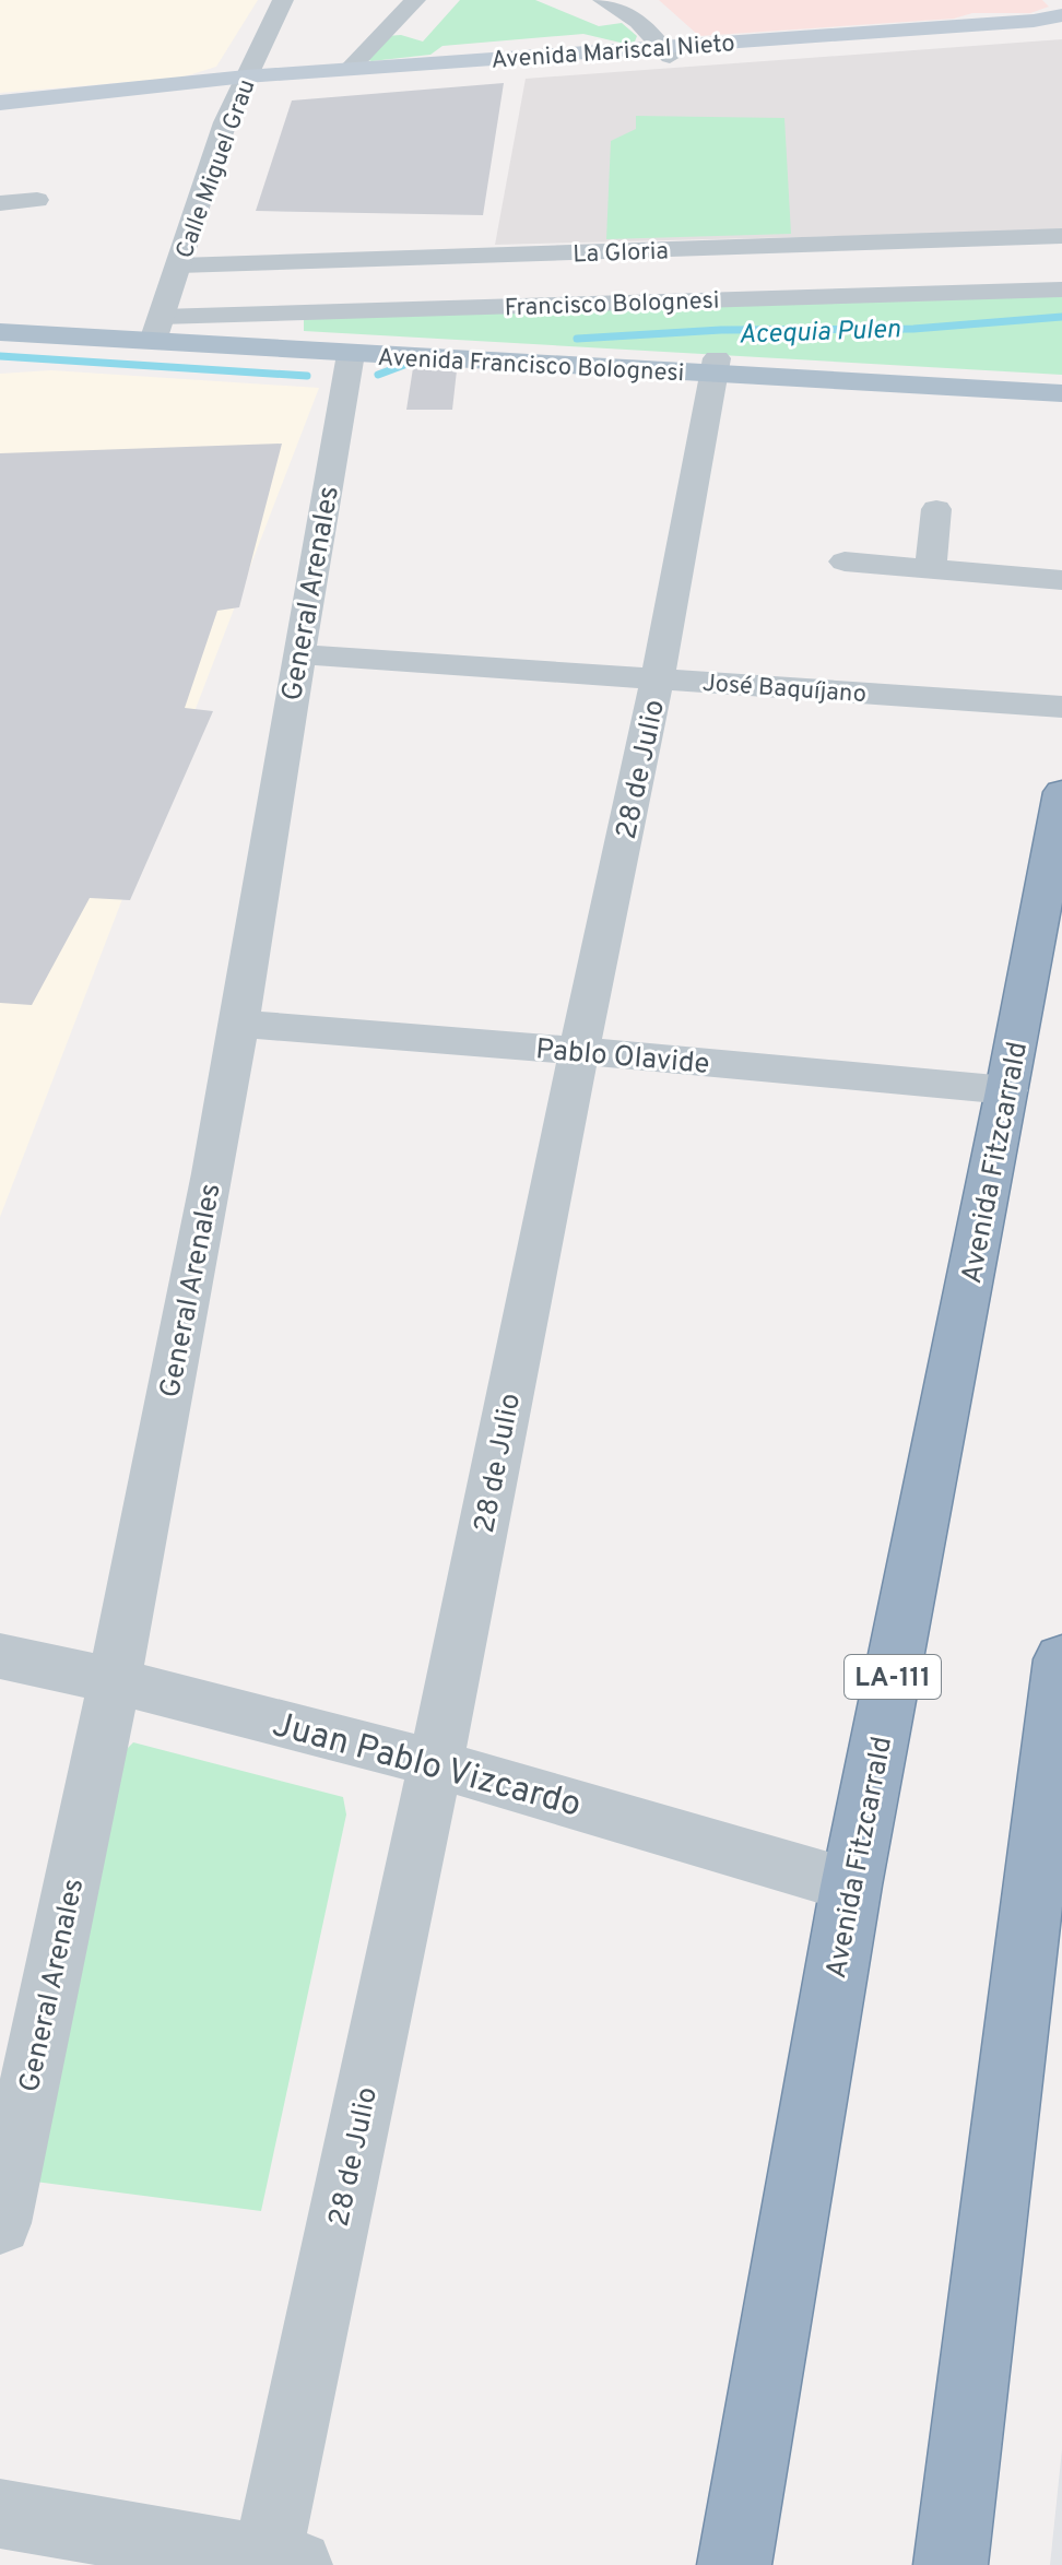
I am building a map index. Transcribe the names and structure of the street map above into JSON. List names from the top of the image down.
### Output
{
  "streets": {
    "highway": ["Avenida Fitzcarrald", "LA-111"],
    "main road": ["Avenida Mariscal Nieto", "Avenida Francisco Bolognesi"],
    "street": [
      "Calle Miguel Grau",
      "La Gloria",
      "Francisco Bolognesi",
      "General Arenales",
      "José Baquíjano",
      "28 de Julio",
      "Pablo Olavide",
      "Juan Pablo Vizcardo"
    ]
  },
  "crossings": [
    ["Avenida Mariscal Nieto", "Calle Miguel Grau"],
    ["Calle Miguel Grau", "La Gloria"],
    ["Calle Miguel Grau", "Francisco Bolognesi"],
    ["Calle Miguel Grau", "Avenida Francisco Bolognesi"],
    ["Francisco Bolognesi", "Avenida Francisco Bolognesi"],
    ["Avenida Francisco Bolognesi", "General Arenales"],
    ["Avenida Francisco Bolognesi", "28 de Julio"],
    ["General Arenales", "José Baquíjano"],
    ["General Arenales", "Pablo Olavide"],
    ["General Arenales", "Juan Pablo Vizcardo"],
    ["José Baquíjano", "28 de Julio"],
    ["28 de Julio", "Pablo Olavide"],
    ["28 de Julio", "Juan Pablo Vizcardo"],
    ["Pablo Olavide", "Avenida Fitzcarrald"],
    ["Avenida Fitzcarrald", "Juan Pablo Vizcardo"]
  ],
  "water": ["Acequia Pulen"]
}
